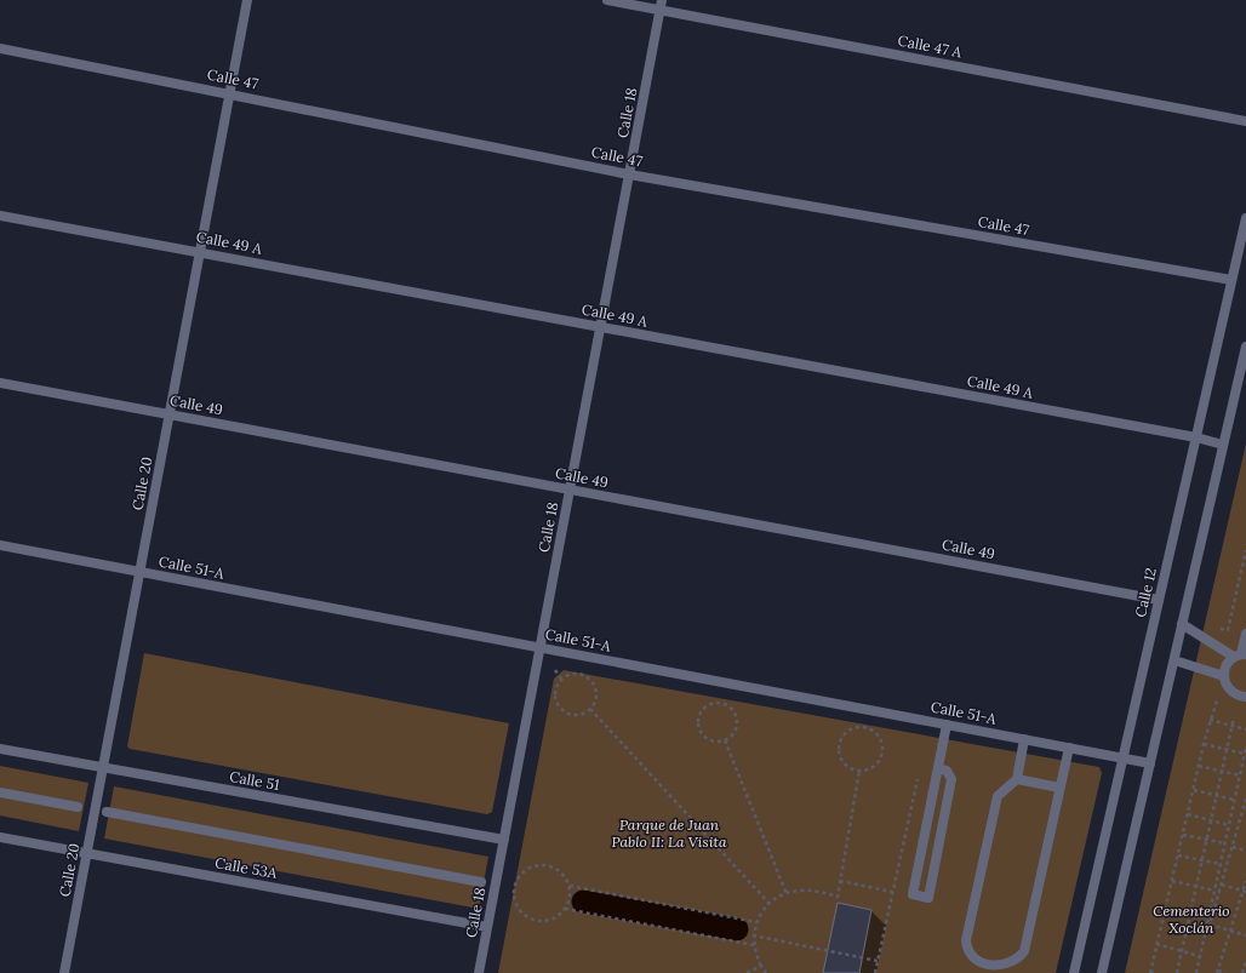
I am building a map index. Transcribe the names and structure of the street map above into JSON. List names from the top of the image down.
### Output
{
  "streets": {
    "street": [
      "Calle 47 A",
      "Calle 47",
      "Calle 18",
      "Calle 49 A",
      "Calle 49",
      "Calle 20",
      "Calle 51-A",
      "Calle 12",
      "Calle 51",
      "Calle 53A"
    ]
  },
  "crossings": [
    ["Calle 47 A", "Calle 18"],
    ["Calle 47", "Calle 18"],
    ["Calle 47", "Calle 20"],
    ["Calle 47", "Calle 12"],
    ["Calle 18", "Calle 49 A"],
    ["Calle 18", "Calle 49"],
    ["Calle 18", "Calle 51-A"],
    ["Calle 18", "Calle 51"],
    ["Calle 18", "Calle 53A"],
    ["Calle 49 A", "Calle 20"],
    ["Calle 49 A", "Calle 12"],
    ["Calle 49", "Calle 20"],
    ["Calle 49", "Calle 12"],
    ["Calle 20", "Calle 51-A"],
    ["Calle 20", "Calle 51"],
    ["Calle 20", "Calle 53A"],
    ["Calle 51-A", "Calle 12"]
  ],
  "parks": ["Parque de Juan Pablo II: La Visita", "Cementerio Xoclán"]
}
